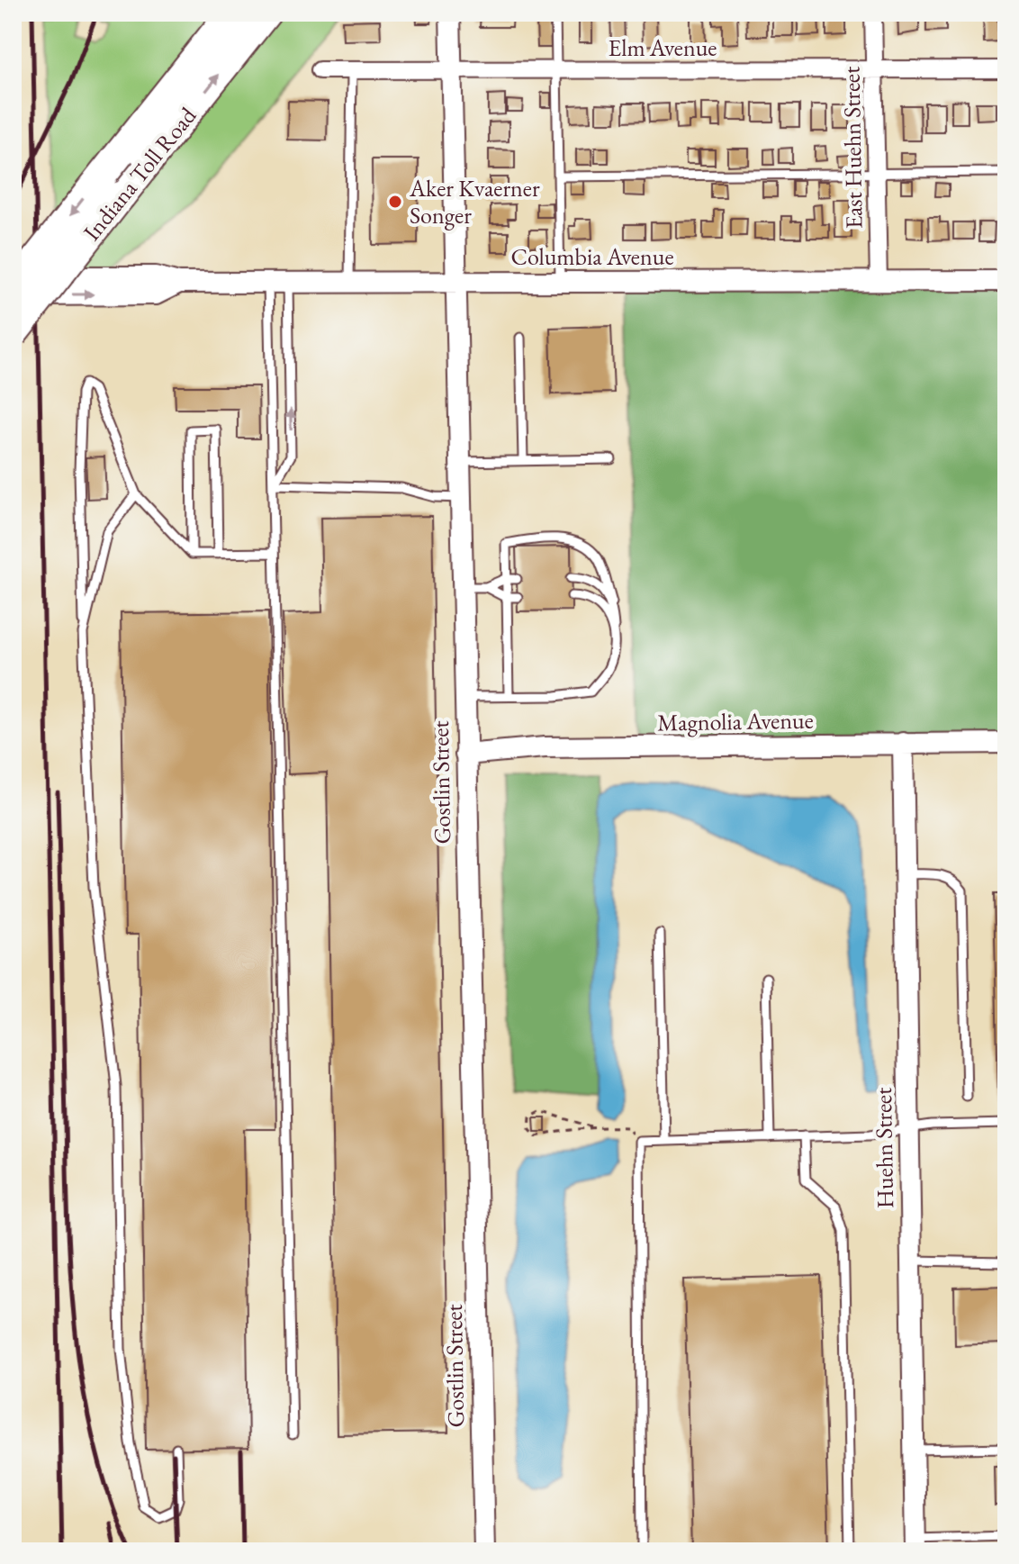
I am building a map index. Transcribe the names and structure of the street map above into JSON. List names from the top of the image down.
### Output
{
  "streets": {
    "highway": ["Indiana Toll Road"],
    "street": [
      "Elm Avenue",
      "East Huehn Street",
      "Columbia Avenue",
      "Magnolia Avenue",
      "Gostlin Street",
      "Huehn Street"
    ]
  },
  "crossings": [
    ["Elm Avenue", "East Huehn Street"],
    ["Elm Avenue", "Gostlin Street"],
    ["East Huehn Street", "Columbia Avenue"],
    ["Columbia Avenue", "Gostlin Street"],
    ["Magnolia Avenue", "Gostlin Street"],
    ["Magnolia Avenue", "Huehn Street"]
  ],
  "places": ["Aker Kvaerner Songer"]
}
